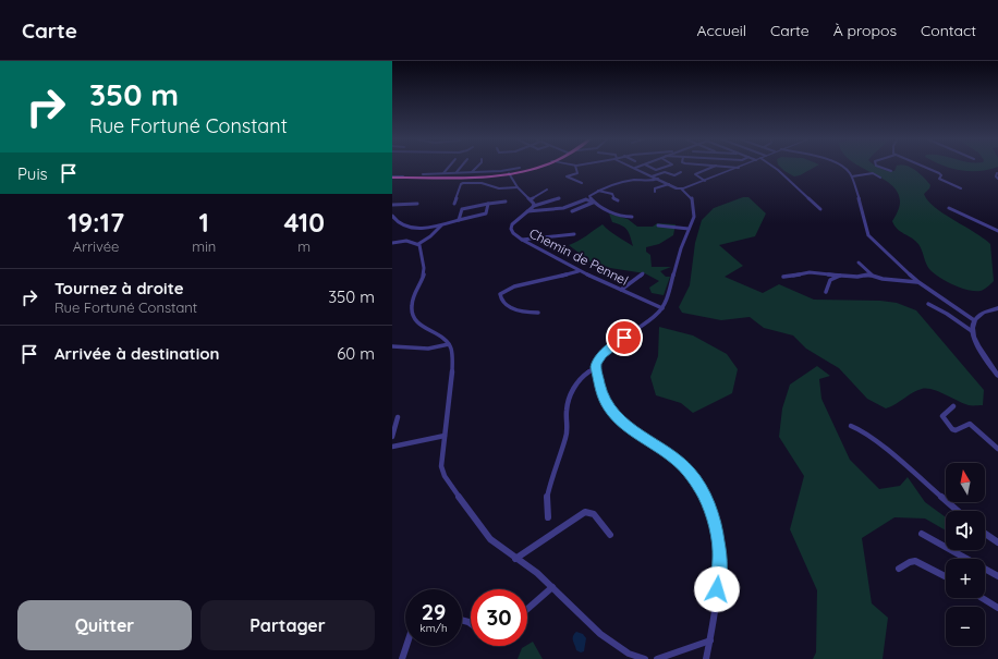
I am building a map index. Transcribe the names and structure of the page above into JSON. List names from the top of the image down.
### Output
{
  "streets": {
    "street": ["Chemin de Pennel"]
  },
  "north": "top",
  "page": {
    "header": "Carte",
    "nav": [
      "Accueil",
      "Carte",
      "À propos",
      "Contact"
    ],
    "turn": ["350 m", "Rue Fortuné Constant"],
    "then": "Puis",
    "eta": [
      "19:17",
      "Arrivée",
      "1",
      "min",
      "410",
      "m"
    ],
    "list": [
      {
        "name": "Tournez à droite",
        "note": "Rue Fortuné Constant",
        "value": "350 m"
      },
      {
        "name": "Arrivée à destination",
        "value": "60 m"
      }
    ],
    "map_buttons": ["+", "−"],
    "speed": "29 km/h",
    "limit": "30",
    "buttons": ["Quitter", "Partager"]
  }
}
